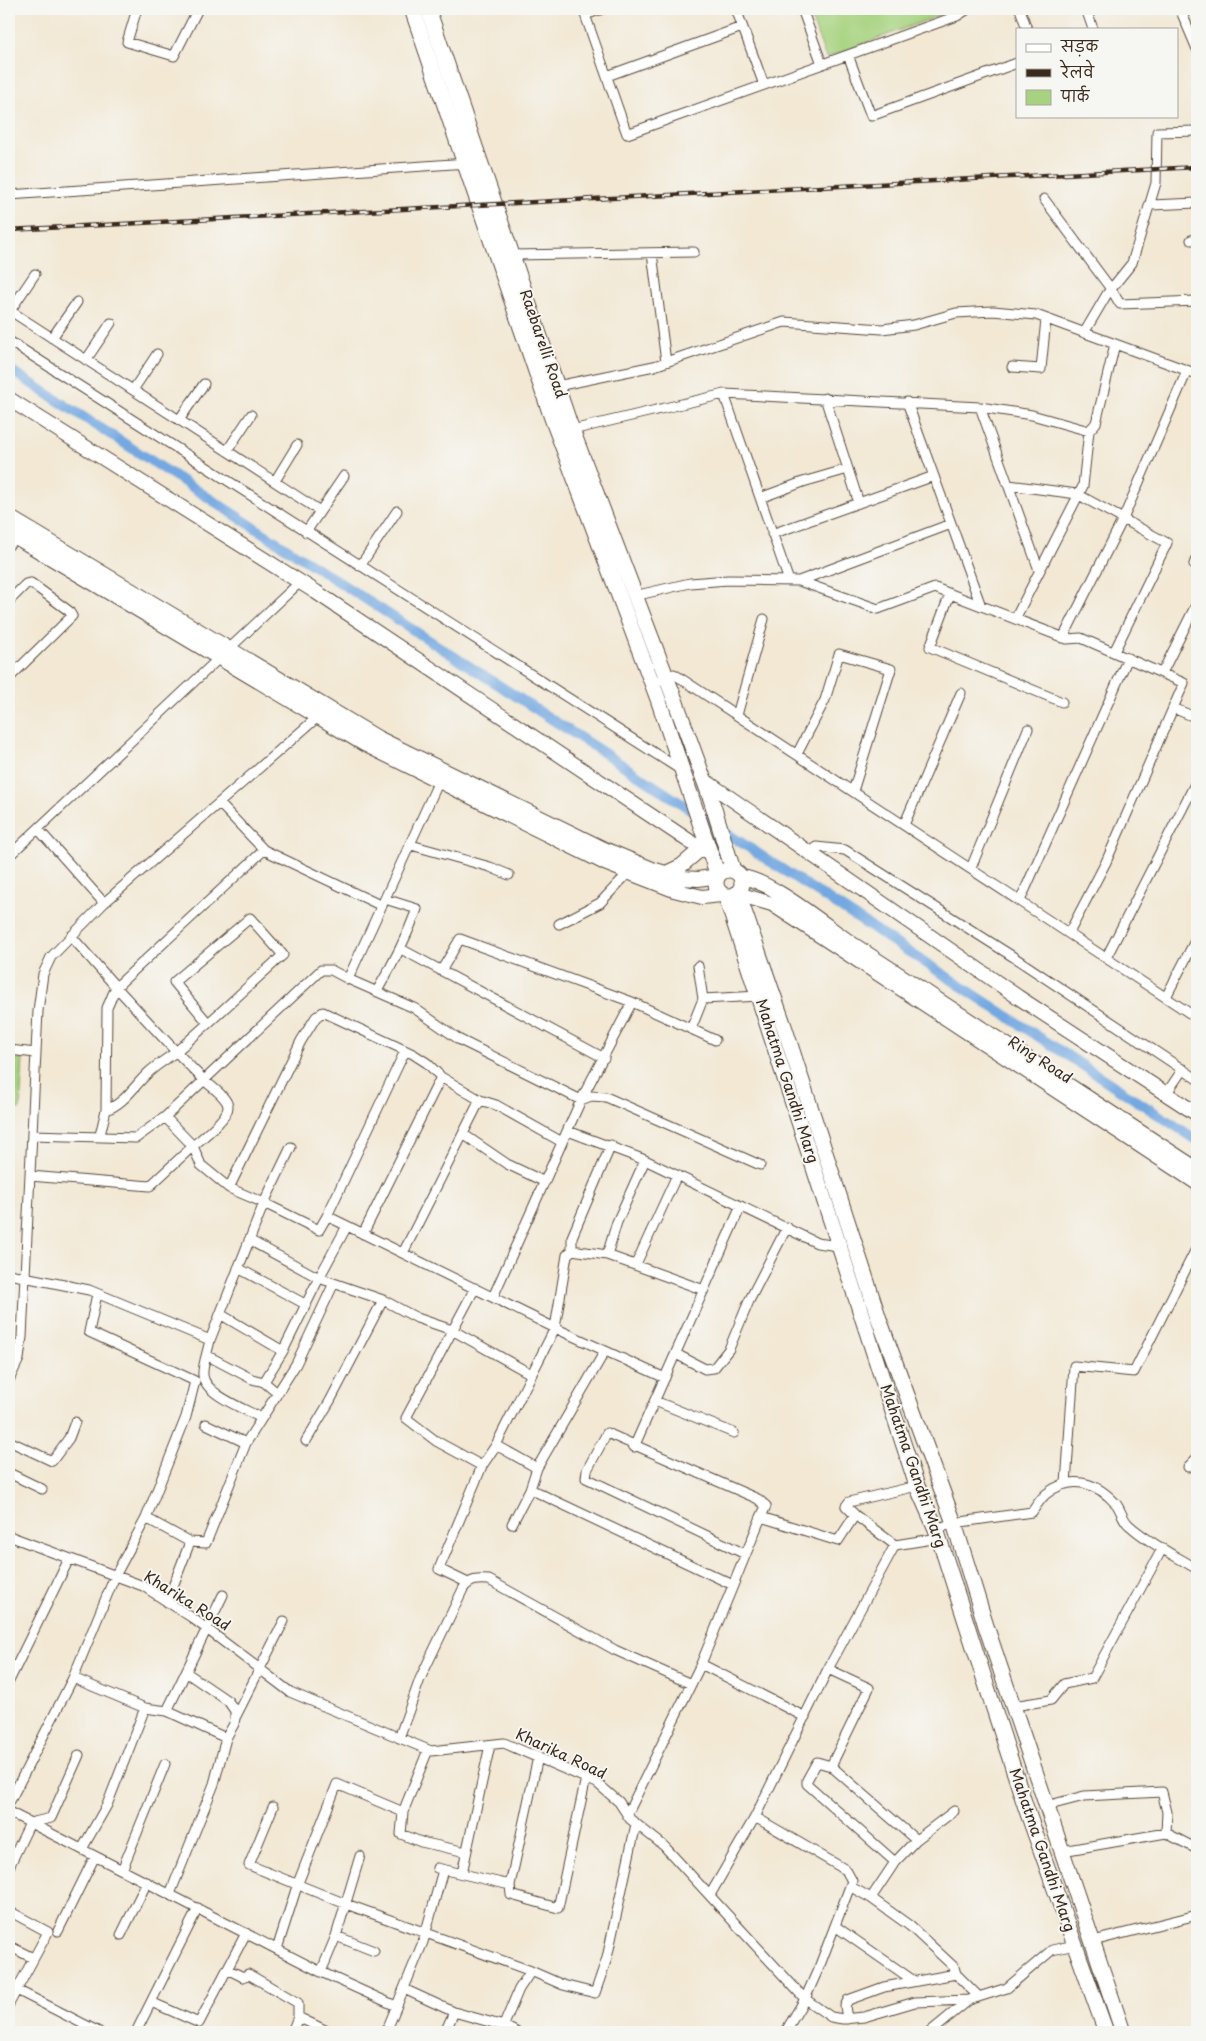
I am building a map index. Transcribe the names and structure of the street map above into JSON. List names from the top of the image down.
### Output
{
  "streets": {
    "main road": ["Raebarelli Road", "Mahatma Gandhi Marg"],
    "street": ["Ring Road", "Kharika Road"]
  },
  "crossings": [
    ["Ring Road", "Mahatma Gandhi Marg"]
  ],
  "legend": ["सड़क", "रेलवे", "पार्क"]
}
